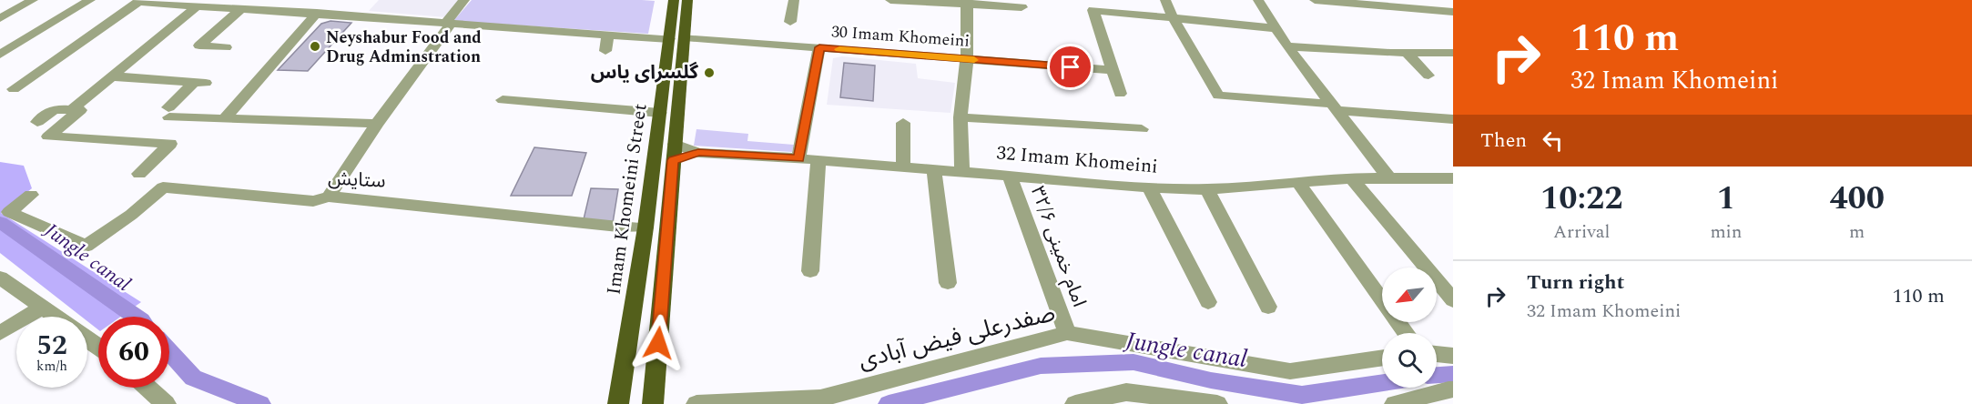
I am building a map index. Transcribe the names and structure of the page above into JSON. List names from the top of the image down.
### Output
{
  "streets": {
    "main road": ["Imam Khomeini Street"],
    "street": [
      "30 Imam Khomeini",
      "32 Imam Khomeini",
      "ستایش",
      "امام خمینی ۳۲/۶",
      "صفدرعلی فیض آبادی"
    ]
  },
  "crossings": [
    ["30 Imam Khomeini", "Imam Khomeini Street"],
    ["32 Imam Khomeini", "امام خمینی ۳۲/۶"],
    ["ستایش", "Imam Khomeini Street"],
    ["امام خمینی ۳۲/۶", "صفدرعلی فیض آبادی"]
  ],
  "water": ["Jungle canal"],
  "places": ["Neyshabur Food and Drug Adminstration", "گلسرای یاس"],
  "north": "bottom left",
  "page": {
    "turn": ["110 m", "32 Imam Khomeini"],
    "then": "Then",
    "eta": [
      "10:22",
      "Arrival",
      "1",
      "min",
      "400",
      "m"
    ],
    "list": [
      {
        "name": "Turn right",
        "note": "32 Imam Khomeini",
        "value": "110 m"
      }
    ],
    "speed": "52 km/h",
    "limit": "60"
  }
}
